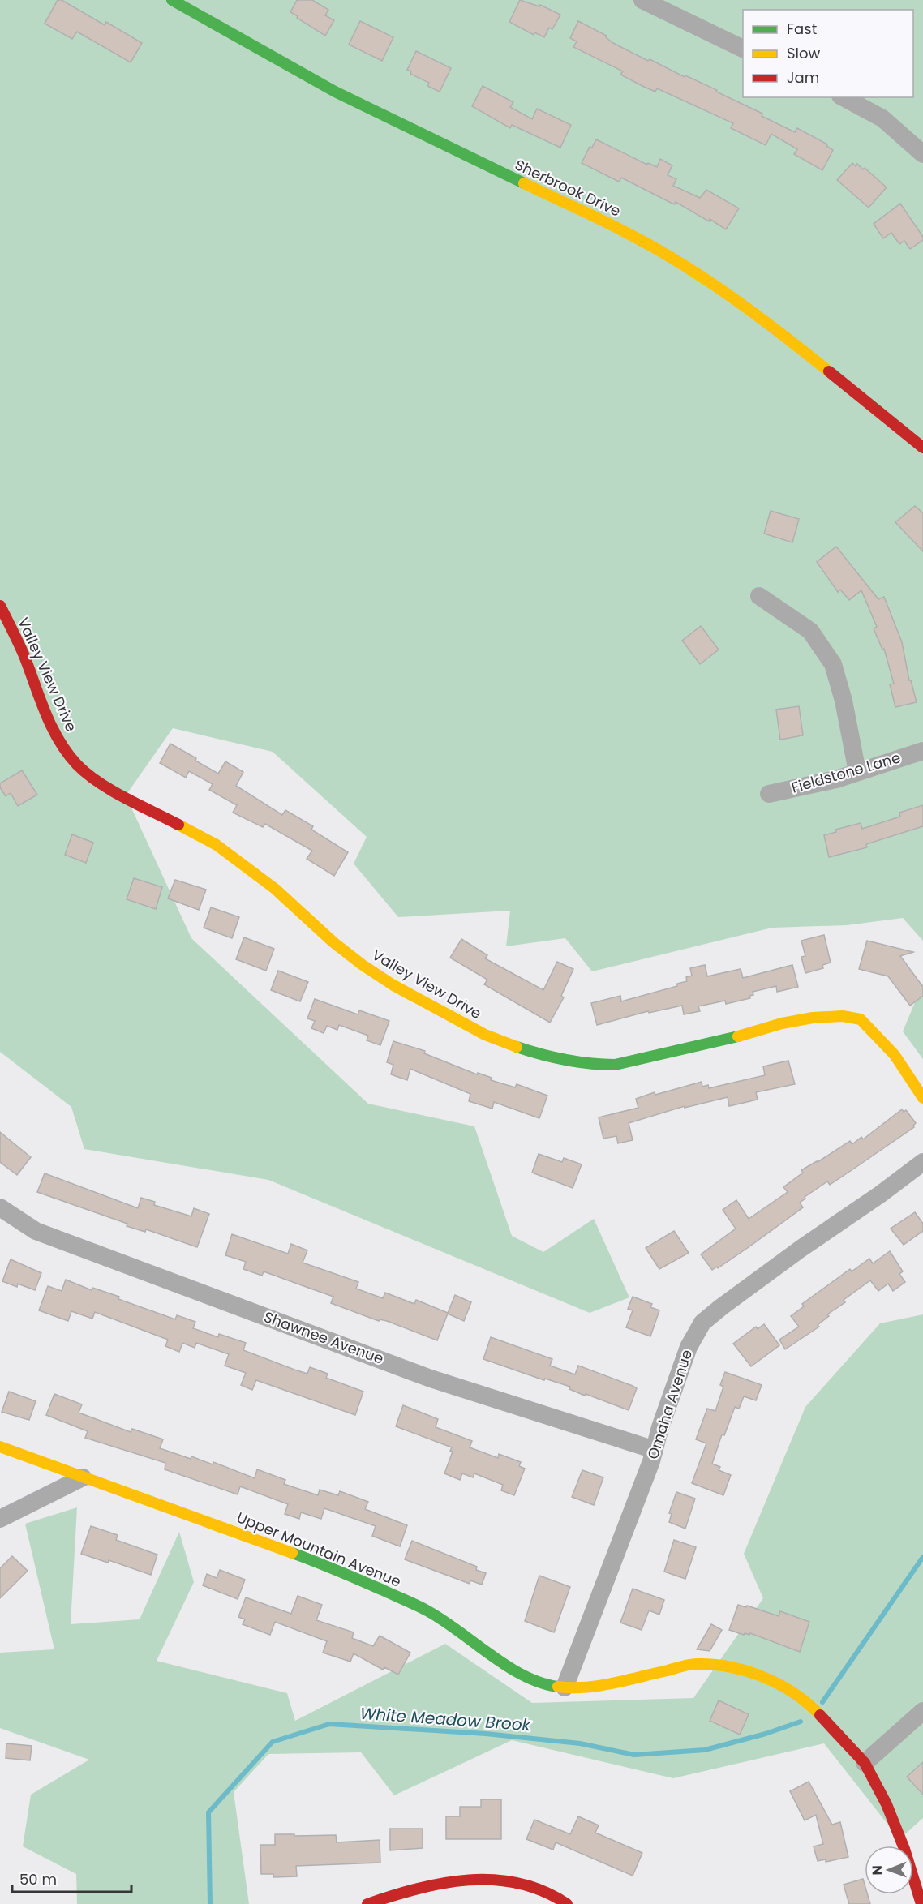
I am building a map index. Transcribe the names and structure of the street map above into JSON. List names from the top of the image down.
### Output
{
  "streets": {
    "street": [
      "Sherbrook Drive",
      "Valley View Drive",
      "Fieldstone Lane",
      "Shawnee Avenue",
      "Omaha Avenue",
      "Upper Mountain Avenue"
    ]
  },
  "crossings": [
    ["Shawnee Avenue", "Omaha Avenue"],
    ["Omaha Avenue", "Upper Mountain Avenue"]
  ],
  "water": ["White Meadow Brook"],
  "legend": ["Fast", "Slow", "Jam"],
  "scale_bar": "50 m",
  "north": "left"
}
